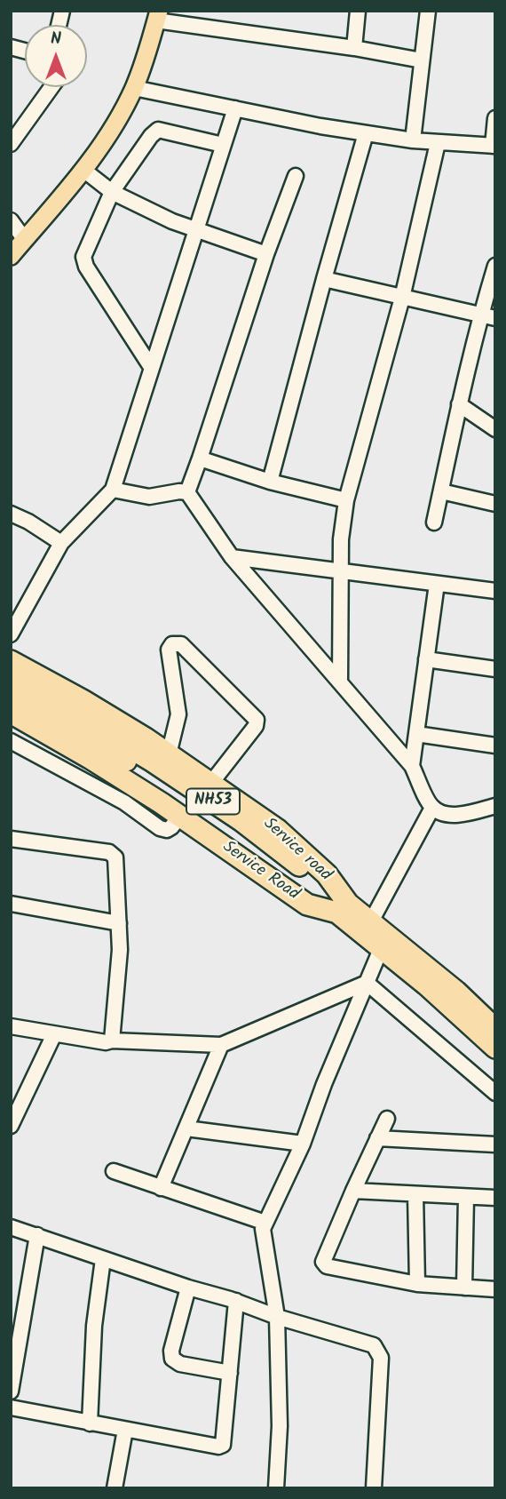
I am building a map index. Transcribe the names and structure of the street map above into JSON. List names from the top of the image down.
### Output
{
  "streets": {
    "highway": ["NH53", "Service road", "Service Road"]
  },
  "crossings": [
    ["NH53", "Service road"],
    ["NH53", "Service Road"],
    ["Service road", "Service Road"]
  ],
  "north": "top"
}
